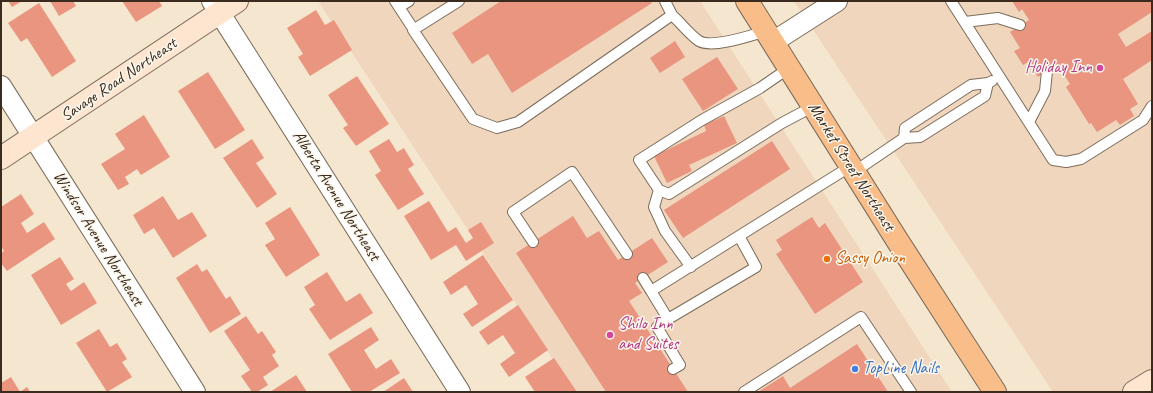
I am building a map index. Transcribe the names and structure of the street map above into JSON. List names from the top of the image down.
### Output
{
  "streets": {
    "main road": ["Market Street Northeast"],
    "street": ["Savage Road Northeast", "Alberta Avenue Northeast", "Windsor Avenue Northeast"]
  },
  "crossings": [
    ["Savage Road Northeast", "Alberta Avenue Northeast"],
    ["Savage Road Northeast", "Windsor Avenue Northeast"]
  ],
  "places": [
    "Holiday Inn",
    "Sassy Onion",
    "Shilo Inn and Suites",
    "TopLine Nails"
  ]
}
